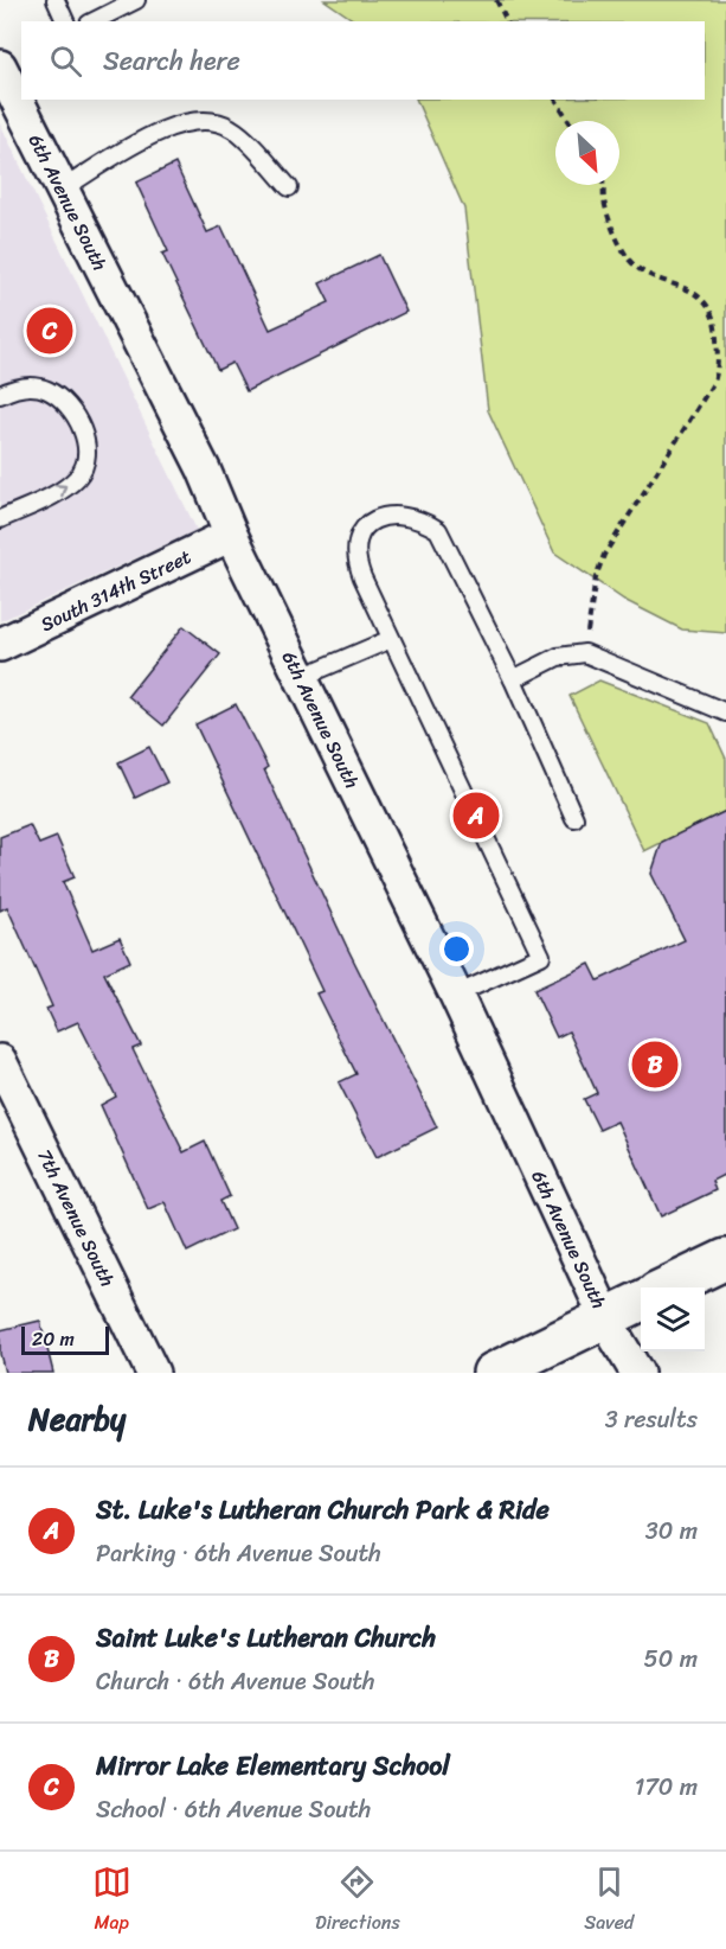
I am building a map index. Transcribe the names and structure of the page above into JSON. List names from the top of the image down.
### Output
{
  "streets": {
    "street": ["6th Avenue South", "South 314th Street", "7th Avenue South"]
  },
  "crossings": [
    ["6th Avenue South", "South 314th Street"]
  ],
  "scale_bar": "20 m",
  "north": "bottom right",
  "page": {
    "search": "Search here",
    "pins": ["C", "A", "B"],
    "scale": "20 m",
    "heading": ["Nearby", "3 results"],
    "list": [
      {
        "mark": "A",
        "name": "St. Luke's Lutheran Church Park & Ride",
        "note": "Parking · 6th Avenue South",
        "value": "30 m"
      },
      {
        "mark": "B",
        "name": "Saint Luke's Lutheran Church",
        "note": "Church · 6th Avenue South",
        "value": "50 m"
      },
      {
        "mark": "C",
        "name": "Mirror Lake Elementary School",
        "note": "School · 6th Avenue South",
        "value": "170 m"
      }
    ],
    "nav": ["Map", "Directions", "Saved"]
  }
}
